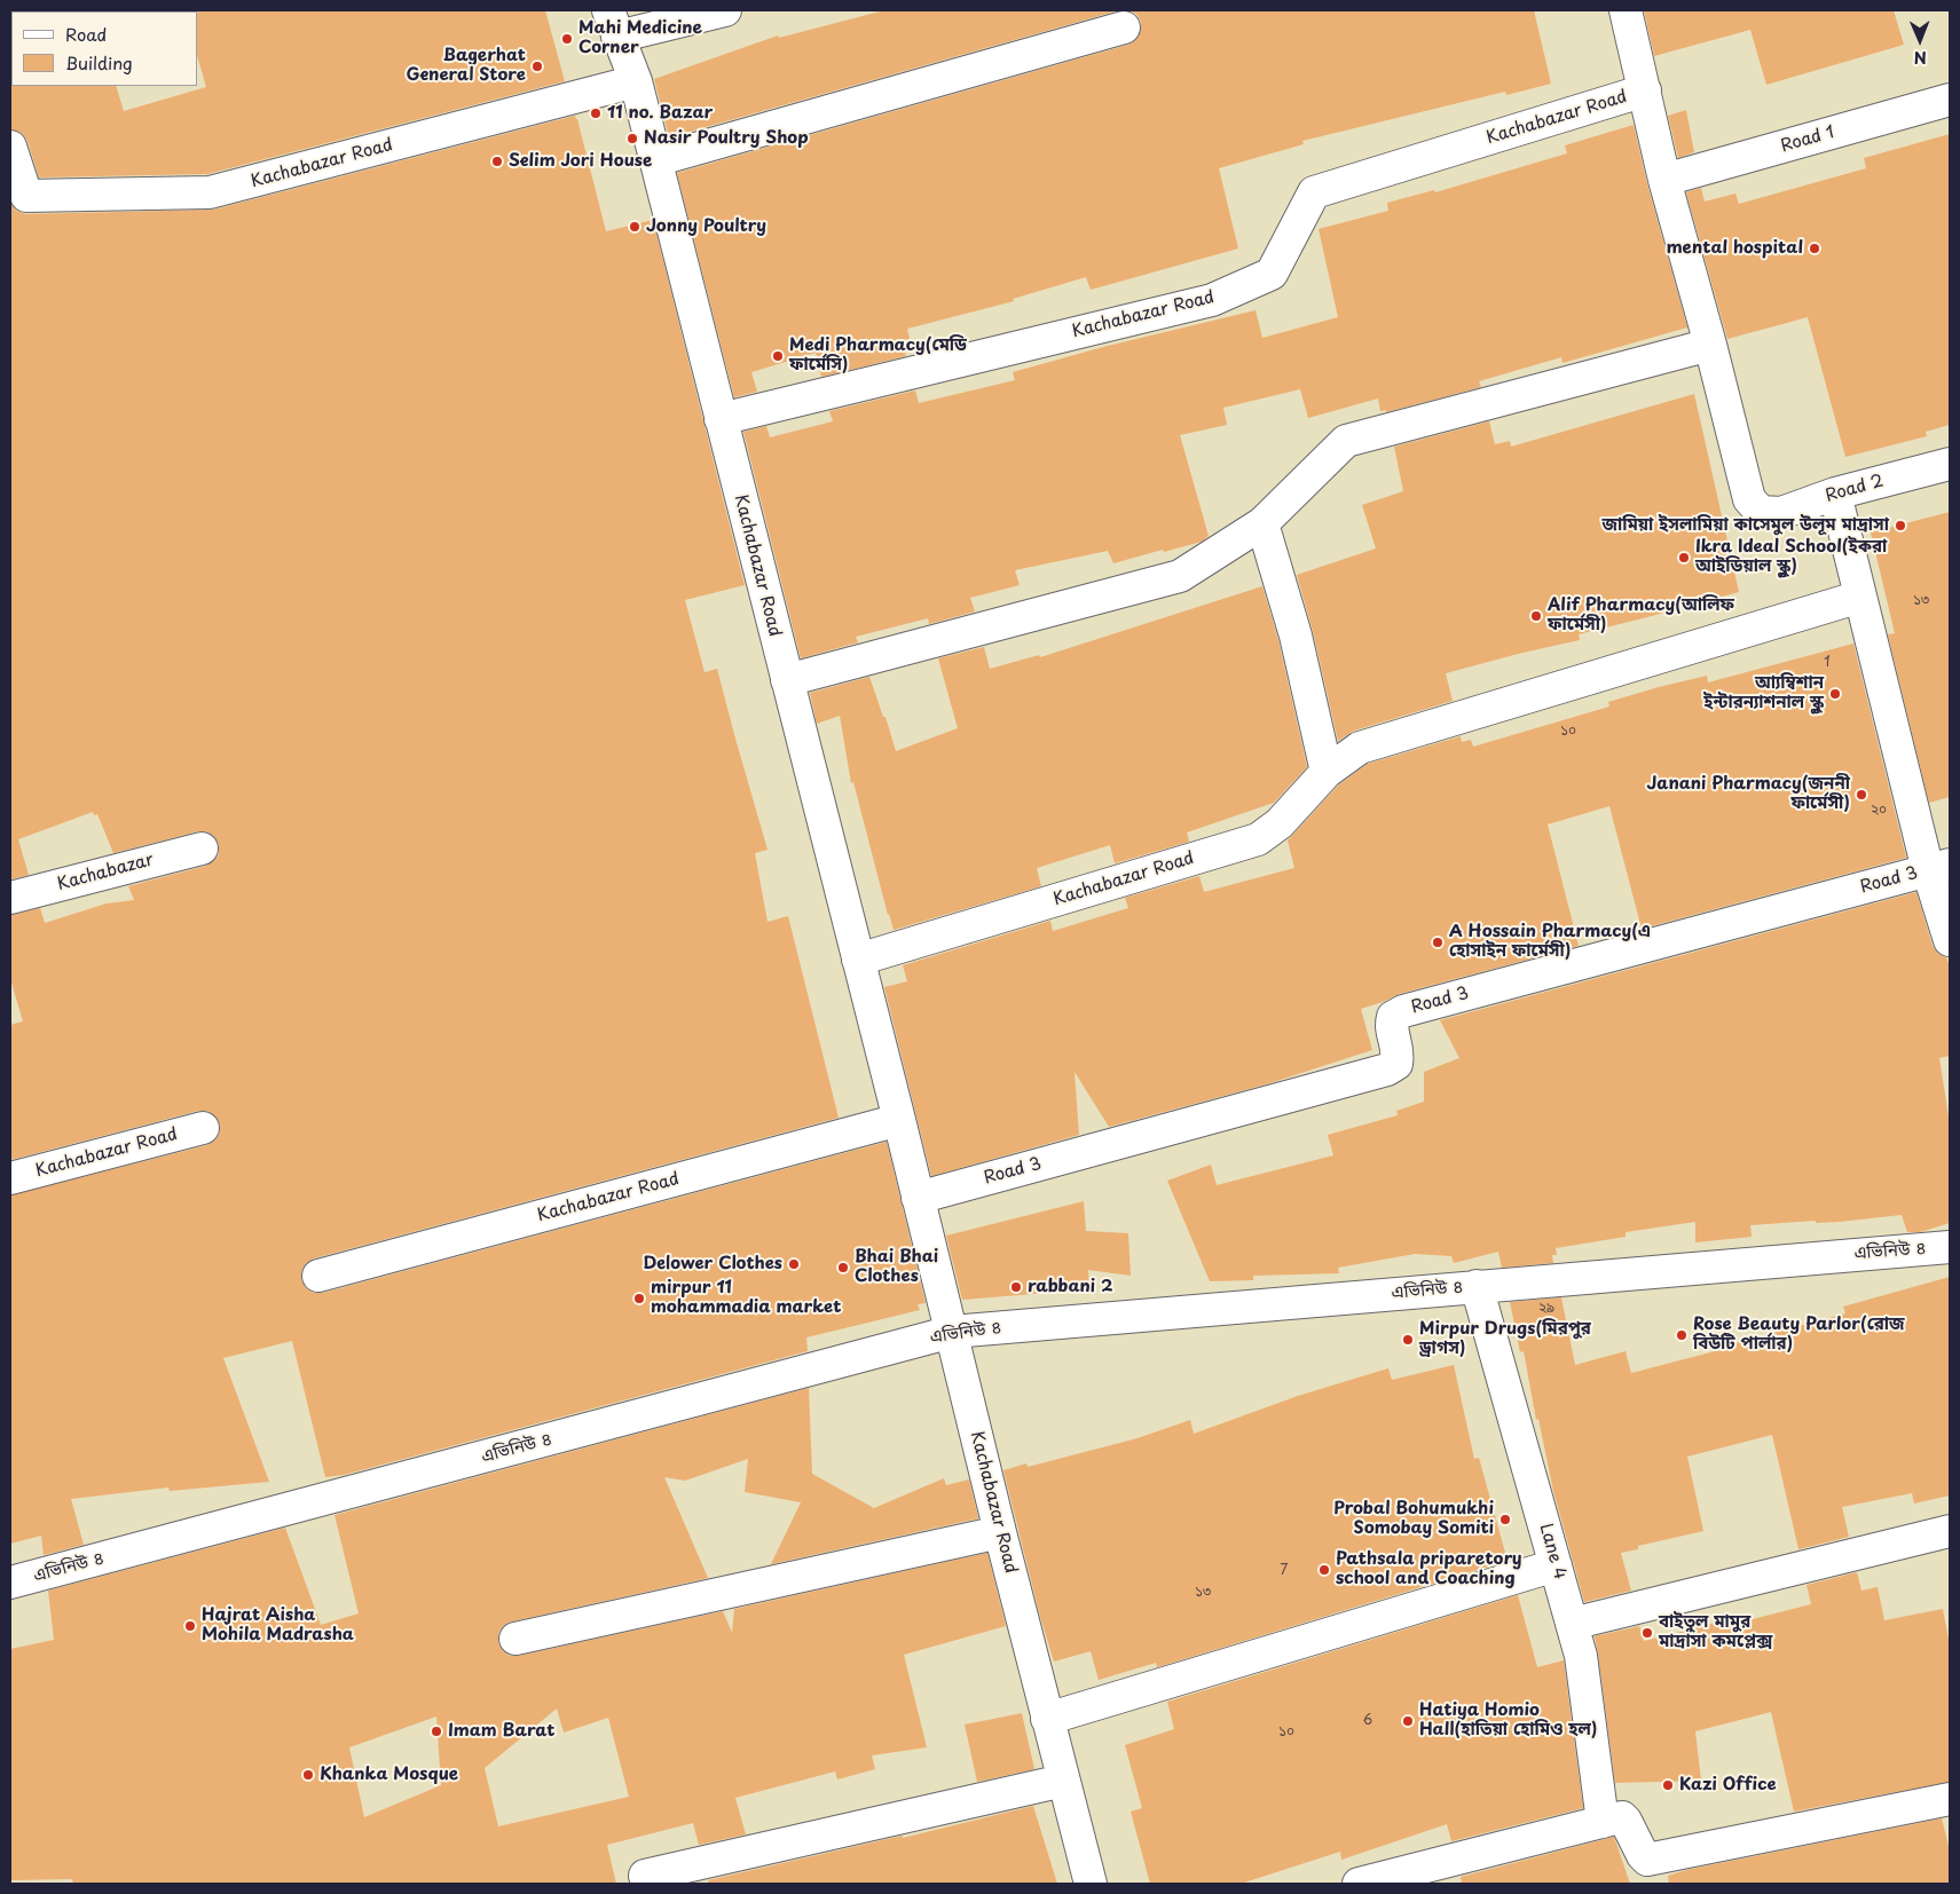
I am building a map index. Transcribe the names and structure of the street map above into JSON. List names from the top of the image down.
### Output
{
  "streets": {
    "street": [
      "Kachabazar Road",
      "Road 1",
      "Road 2",
      "Kachabazar",
      "Road 3",
      "এভিনিউ ৪",
      "Lane 4"
    ]
  },
  "crossings": [
    ["Kachabazar Road", "Road 1"],
    ["Kachabazar Road", "Road 2"],
    ["Kachabazar Road", "Road 3"],
    ["Kachabazar Road", "এভিনিউ ৪"],
    ["এভিনিউ ৪", "Lane 4"]
  ],
  "places": [
    "Mahi Medicine Corner",
    "Bagerhat General Store",
    "11 no. Bazar",
    "Nasir Poultry Shop",
    "Selim Jori House",
    "Jonny Poultry",
    "mental hospital",
    "Medi Pharmacy(মেডি ফার্মেসি)",
    "জামিয়া ইসলামিয়া কাসেমুল উলূম মাদ্রাসা",
    "Ikra Ideal School(ইকরা আইডিয়াল স্কুল)",
    "Alif Pharmacy(আলিফ ফার্মেসী)",
    "আ্যম্বিশান ইন্টারন্যাশনাল স্কুল",
    "Janani Pharmacy(জননী ফার্মেসী)",
    "A Hossain Pharmacy(এ হোসাইন ফার্মেসী)",
    "Delower Clothes",
    "Bhai Bhai Clothes",
    "rabbani 2",
    "mirpur 11 mohammadia market",
    "Rose Beauty Parlor(রোজ বিউটি পার্লার)",
    "Mirpur Drugs(মিরপুর ড্রাগস)",
    "Probal Bohumukhi Somobay Somiti",
    "Pathsala priparetory school and Coaching",
    "Hajrat Aisha Mohila Madrasha",
    "বাইতুল মামুর মাদ্রাসা কমপ্লেক্স",
    "Hatiya Homio Hall(হাতিয়া হোমিও হল)",
    "Imam Barat",
    "Khanka Mosque",
    "Kazi Office"
  ],
  "house_numbers": [
    "১৩",
    "1",
    "১০",
    "২০",
    "২৯",
    "7",
    "১৩",
    "6",
    "১০"
  ],
  "legend": ["Road", "Building"],
  "north": "bottom"
}
